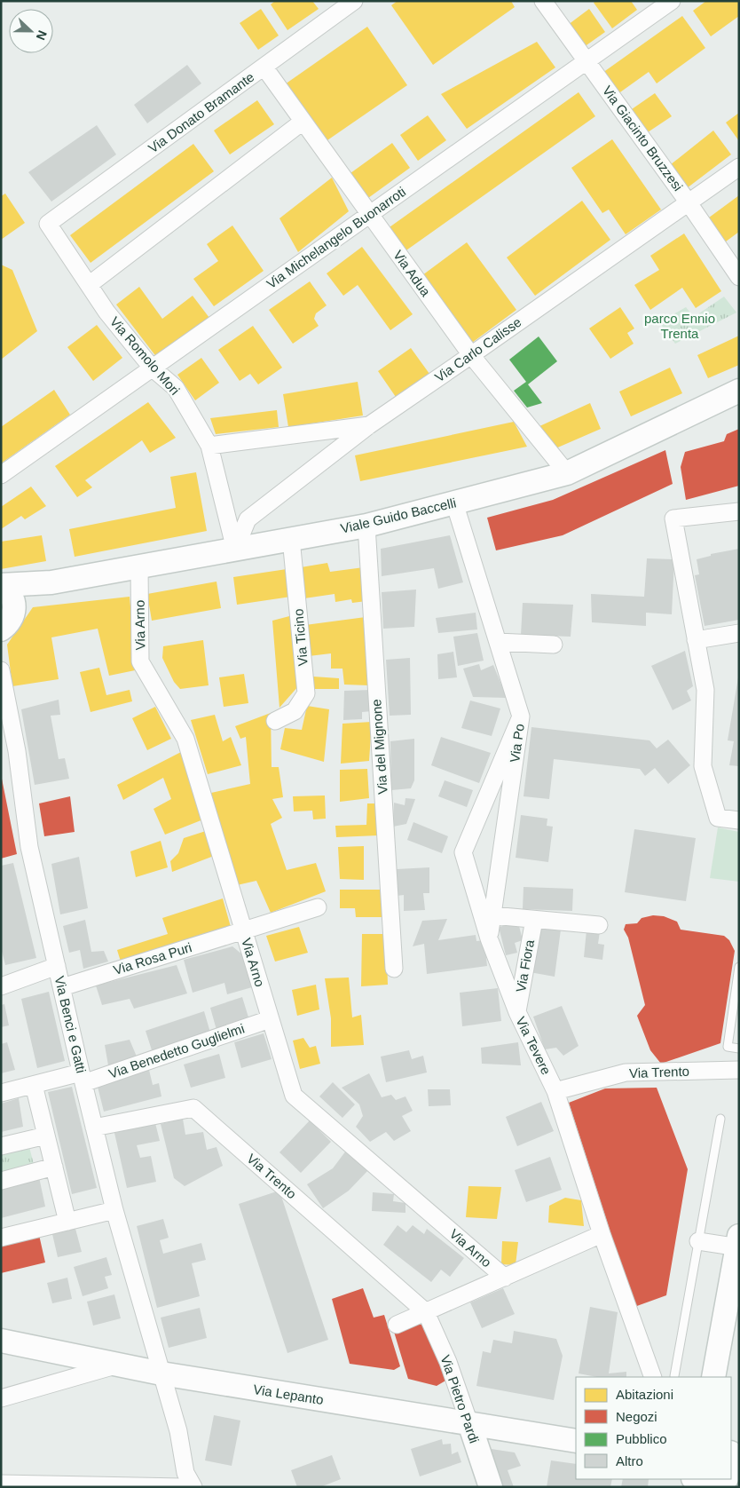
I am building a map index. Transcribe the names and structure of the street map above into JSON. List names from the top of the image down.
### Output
{
  "streets": {
    "street": [
      "Via Donato Bramante",
      "Via Giacinto Bruzzesi",
      "Via Michelangelo Buonarroti",
      "Via Adua",
      "Via Carlo Calisse",
      "Via Romolo Mori",
      "Viale Guido Baccelli",
      "Via Arno",
      "Via Ticino",
      "Via Po",
      "Via del Mignone",
      "Via Rosa Puri",
      "Via Fiora",
      "Via Benci e Gatti",
      "Via Tevere",
      "Via Benedetto Guglielmi",
      "Via Trento",
      "Via Lepanto",
      "Via Pietro Pardi"
    ]
  },
  "crossings": [
    ["Via Donato Bramante", "Via Adua"],
    ["Via Donato Bramante", "Via Romolo Mori"],
    ["Via Giacinto Bruzzesi", "Via Michelangelo Buonarroti"],
    ["Via Giacinto Bruzzesi", "Via Carlo Calisse"],
    ["Via Michelangelo Buonarroti", "Via Adua"],
    ["Via Michelangelo Buonarroti", "Via Romolo Mori"],
    ["Via Adua", "Via Carlo Calisse"],
    ["Via Adua", "Viale Guido Baccelli"],
    ["Via Carlo Calisse", "Via Romolo Mori"],
    ["Via Carlo Calisse", "Viale Guido Baccelli"],
    ["Via Romolo Mori", "Viale Guido Baccelli"],
    ["Viale Guido Baccelli", "Via Arno"],
    ["Viale Guido Baccelli", "Via Ticino"],
    ["Viale Guido Baccelli", "Via Po"],
    ["Viale Guido Baccelli", "Via del Mignone"],
    ["Via Arno", "Via Rosa Puri"],
    ["Via Arno", "Via Benedetto Guglielmi"],
    ["Via Po", "Via Tevere"],
    ["Via Rosa Puri", "Via Benci e Gatti"],
    ["Via Fiora", "Via Tevere"],
    ["Via Benci e Gatti", "Via Benedetto Guglielmi"],
    ["Via Benci e Gatti", "Via Trento"],
    ["Via Benci e Gatti", "Via Lepanto"],
    ["Via Tevere", "Via Trento"],
    ["Via Trento", "Via Pietro Pardi"],
    ["Via Lepanto", "Via Pietro Pardi"]
  ],
  "parks": ["parco Ennio Trenta"],
  "legend": [
    "Abitazioni",
    "Negozi",
    "Pubblico",
    "Altro"
  ],
  "north": "right"
}
